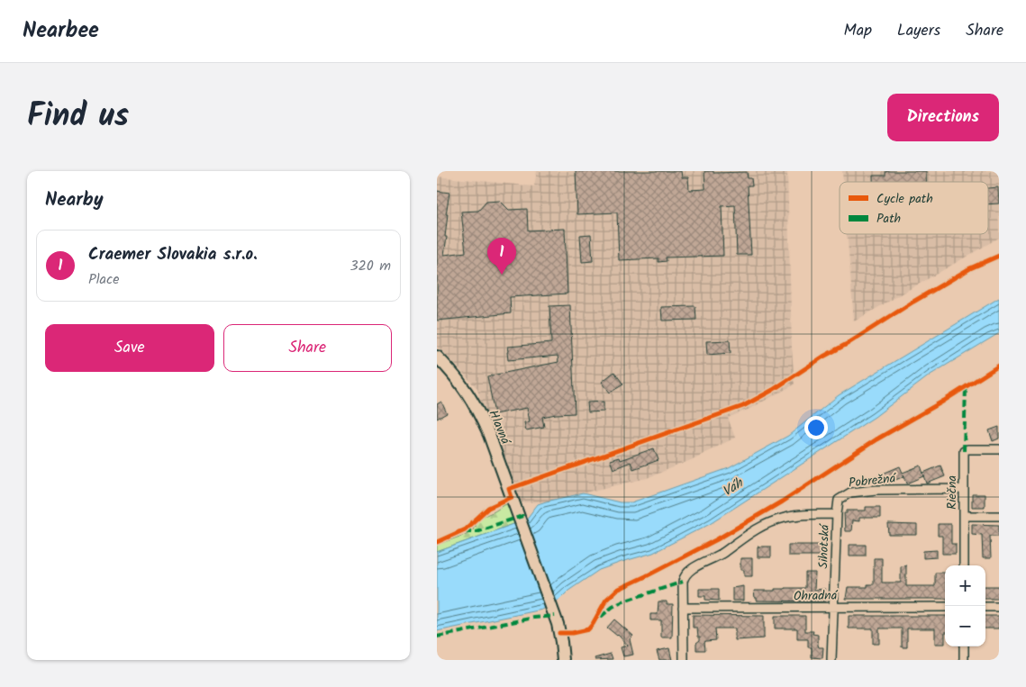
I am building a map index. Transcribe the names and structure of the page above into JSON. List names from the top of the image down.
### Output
{
  "streets": {
    "street": [
      "Hlavná",
      "Pobrežná",
      "Riečna",
      "Sihotská",
      "Ohradná"
    ]
  },
  "crossings": [
    ["Pobrežná", "Riečna"],
    ["Pobrežná", "Sihotská"],
    ["Sihotská", "Ohradná"]
  ],
  "water": ["Váh"],
  "legend": ["Cycle path", "Path"],
  "page": {
    "header": "Nearbee",
    "nav": ["Map", "Layers", "Share"],
    "title": "Find us",
    "buttons": [
      "Directions",
      ["Save", "Share"]
    ],
    "heading": "Nearby",
    "list": [
      {
        "mark": "1",
        "name": "Craemer Slovakia s.r.o.",
        "note": "Place",
        "value": "320 m"
      }
    ],
    "pins": "1",
    "map_buttons": ["+", "−"]
  }
}
